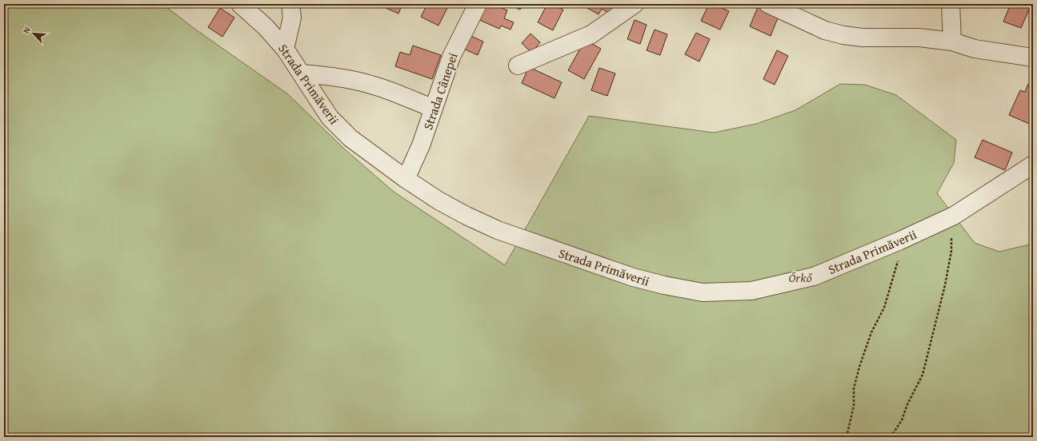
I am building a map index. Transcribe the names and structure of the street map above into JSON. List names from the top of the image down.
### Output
{
  "streets": {
    "street": ["Strada Primăverii", "Strada Cânepei"]
  },
  "crossings": [
    ["Strada Primăverii", "Strada Cânepei"]
  ],
  "parks": ["Őrkő"],
  "north": "top left"
}
